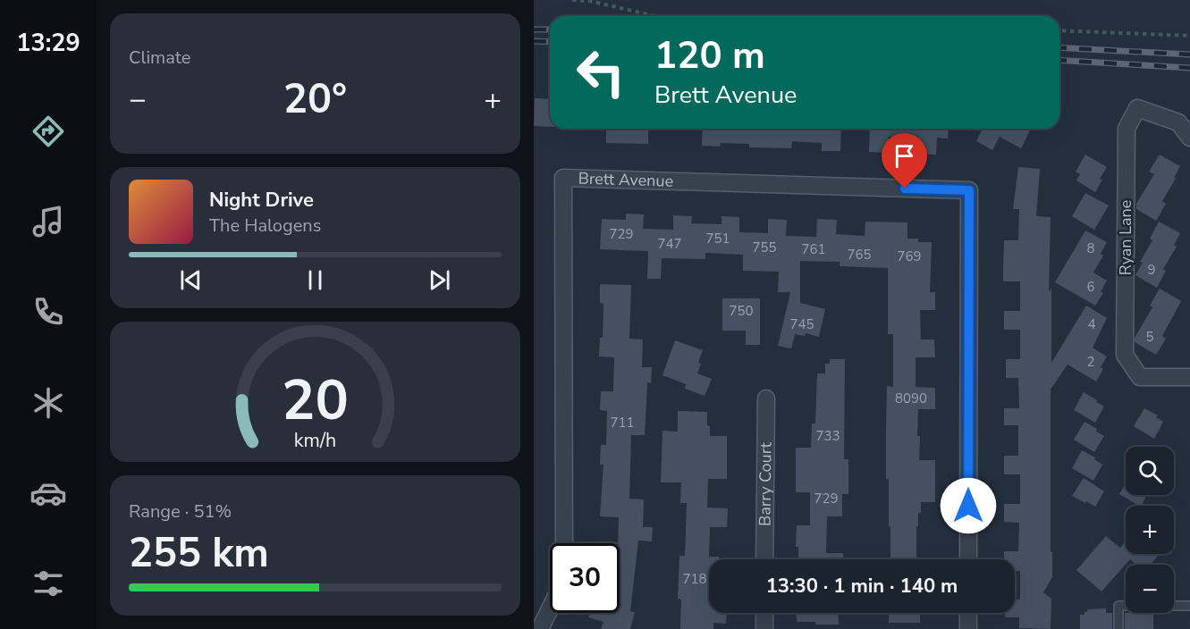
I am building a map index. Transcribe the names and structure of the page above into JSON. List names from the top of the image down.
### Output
{
  "streets": {
    "street": ["Brett Avenue", "Ryan Lane", "Barry Court"]
  },
  "house_numbers": [
    "729",
    "751",
    "747",
    "755",
    "8",
    "761",
    "765",
    "769",
    "9",
    "6",
    "750",
    "745",
    "4",
    "5",
    "2",
    "8090",
    "711",
    "733",
    "729",
    "718"
  ],
  "page": {
    "tabs": "13:29",
    "tile": [
      "Climate",
      ["Range · 51%", "255 km"]
    ],
    "turn": ["120 m", "Brett Avenue"],
    "heat": ["−", "20°", "+"],
    "song": ["Night Drive", "The Halogens"],
    "map_buttons": ["+", "−"],
    "limit": "30",
    "trip": "13:30 · 1 min · 140 m",
    "gauge": ["20", "km/h"]
  }
}
